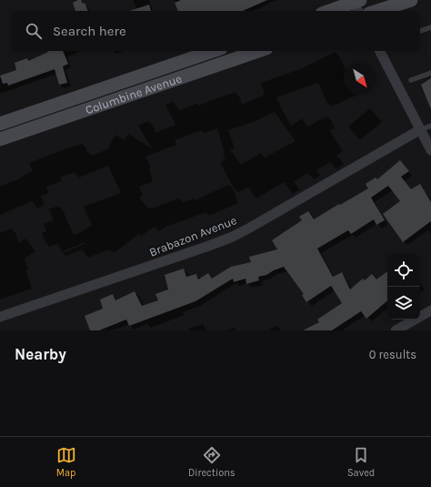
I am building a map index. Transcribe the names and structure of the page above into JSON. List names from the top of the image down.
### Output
{
  "streets": {
    "main road": ["Columbine Avenue"],
    "street": ["Brabazon Avenue"]
  },
  "north": "bottom right",
  "page": {
    "search": "Search here",
    "heading": ["Nearby", "0 results"],
    "nav": ["Map", "Directions", "Saved"]
  }
}
